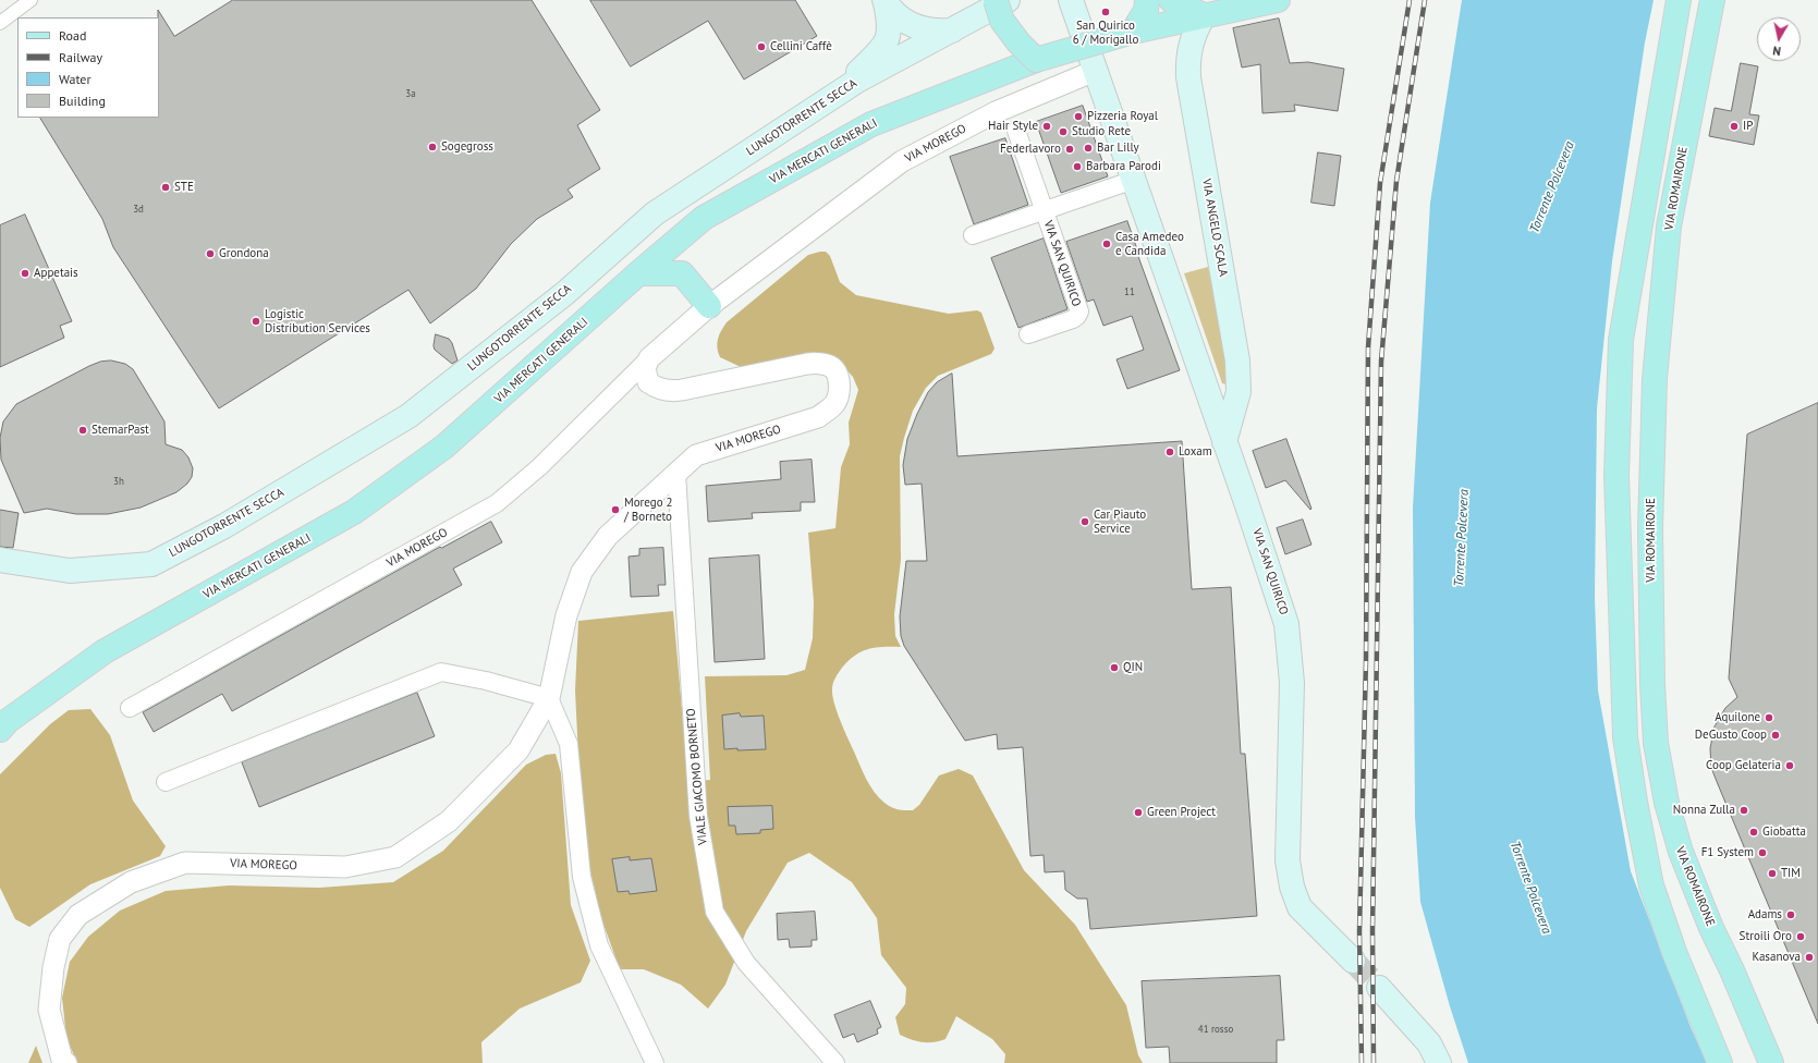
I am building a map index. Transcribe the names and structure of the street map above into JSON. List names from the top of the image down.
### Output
{
  "streets": {
    "main road": [
      "LUNGOTORRENTE SECCA",
      "VIA MERCATI GENERALI",
      "VIA ROMAIRONE",
      "VIA ANGELO SCALA",
      "VIA SAN QUIRICO"
    ],
    "street": ["VIA MOREGO", "VIALE GIACOMO BORNETO"]
  },
  "crossings": [
    ["VIA MOREGO", "VIA SAN QUIRICO"],
    ["VIA MOREGO", "VIALE GIACOMO BORNETO"],
    ["VIA ANGELO SCALA", "VIA SAN QUIRICO"]
  ],
  "water": ["Torrente Polcevera"],
  "places": [
    "San Quirico 6 / Morigallo",
    "Cellini Caffè",
    "Pizzeria Royal",
    "Hair Style",
    "IP",
    "Studio Rete",
    "Sogegross",
    "Bar Lilly",
    "Federlavoro",
    "Barbara Parodi",
    "STE",
    "Casa Amedeo e Candida",
    "Grondona",
    "Appetais",
    "Logistic Distribution Services",
    "StemarPast",
    "Loxam",
    "Morego 2 / Borneto",
    "Car Piauto Service",
    "QIN",
    "Aquilone",
    "DeGusto Coop",
    "Coop Gelateria",
    "Nonna Zulla",
    "Green Project",
    "Giobatta",
    "F1 System",
    "TIM",
    "Adams",
    "Stroili Oro",
    "Kasanova"
  ],
  "house_numbers": [
    "3a",
    "3d",
    "11",
    "3h",
    "41 rosso"
  ],
  "legend": [
    "Road",
    "Railway",
    "Water",
    "Building"
  ],
  "north": "bottom"
}
